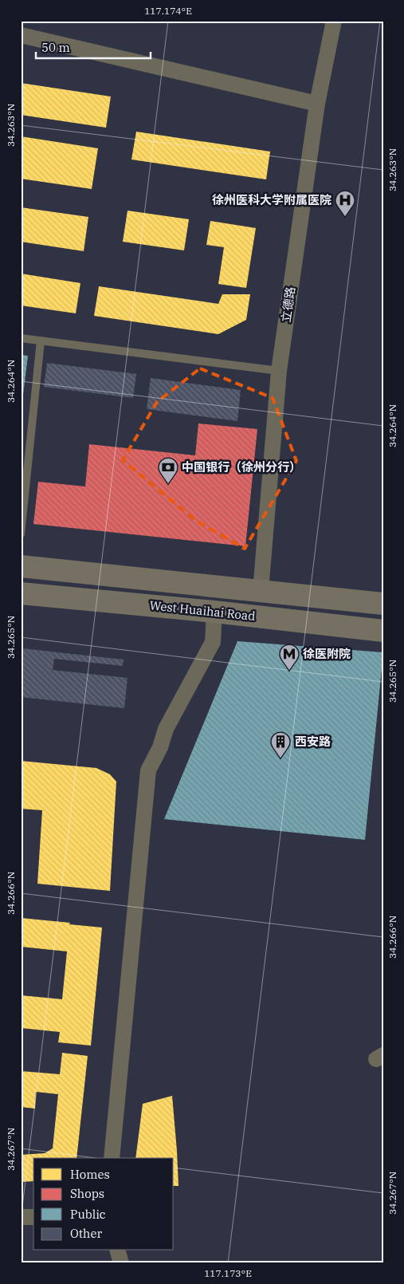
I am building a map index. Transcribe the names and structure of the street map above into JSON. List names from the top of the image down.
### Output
{
  "streets": {
    "main road": ["West Huaihai Road"],
    "street": ["立德路"]
  },
  "places": {
    "hospital": ["徐州医科大学附属医院"],
    "bank": ["中国银行（徐州分行）"],
    "metro station": ["徐医附院"],
    "building": ["西安路"]
  },
  "legend": [
    "Homes",
    "Shops",
    "Public",
    "Other"
  ],
  "scale_bar": "50 m",
  "coordinates": [
    "117.174°E",
    "34.263°N",
    "34.264°N",
    "34.265°N",
    "34.266°N",
    "34.267°N",
    "117.173°E"
  ]
}
